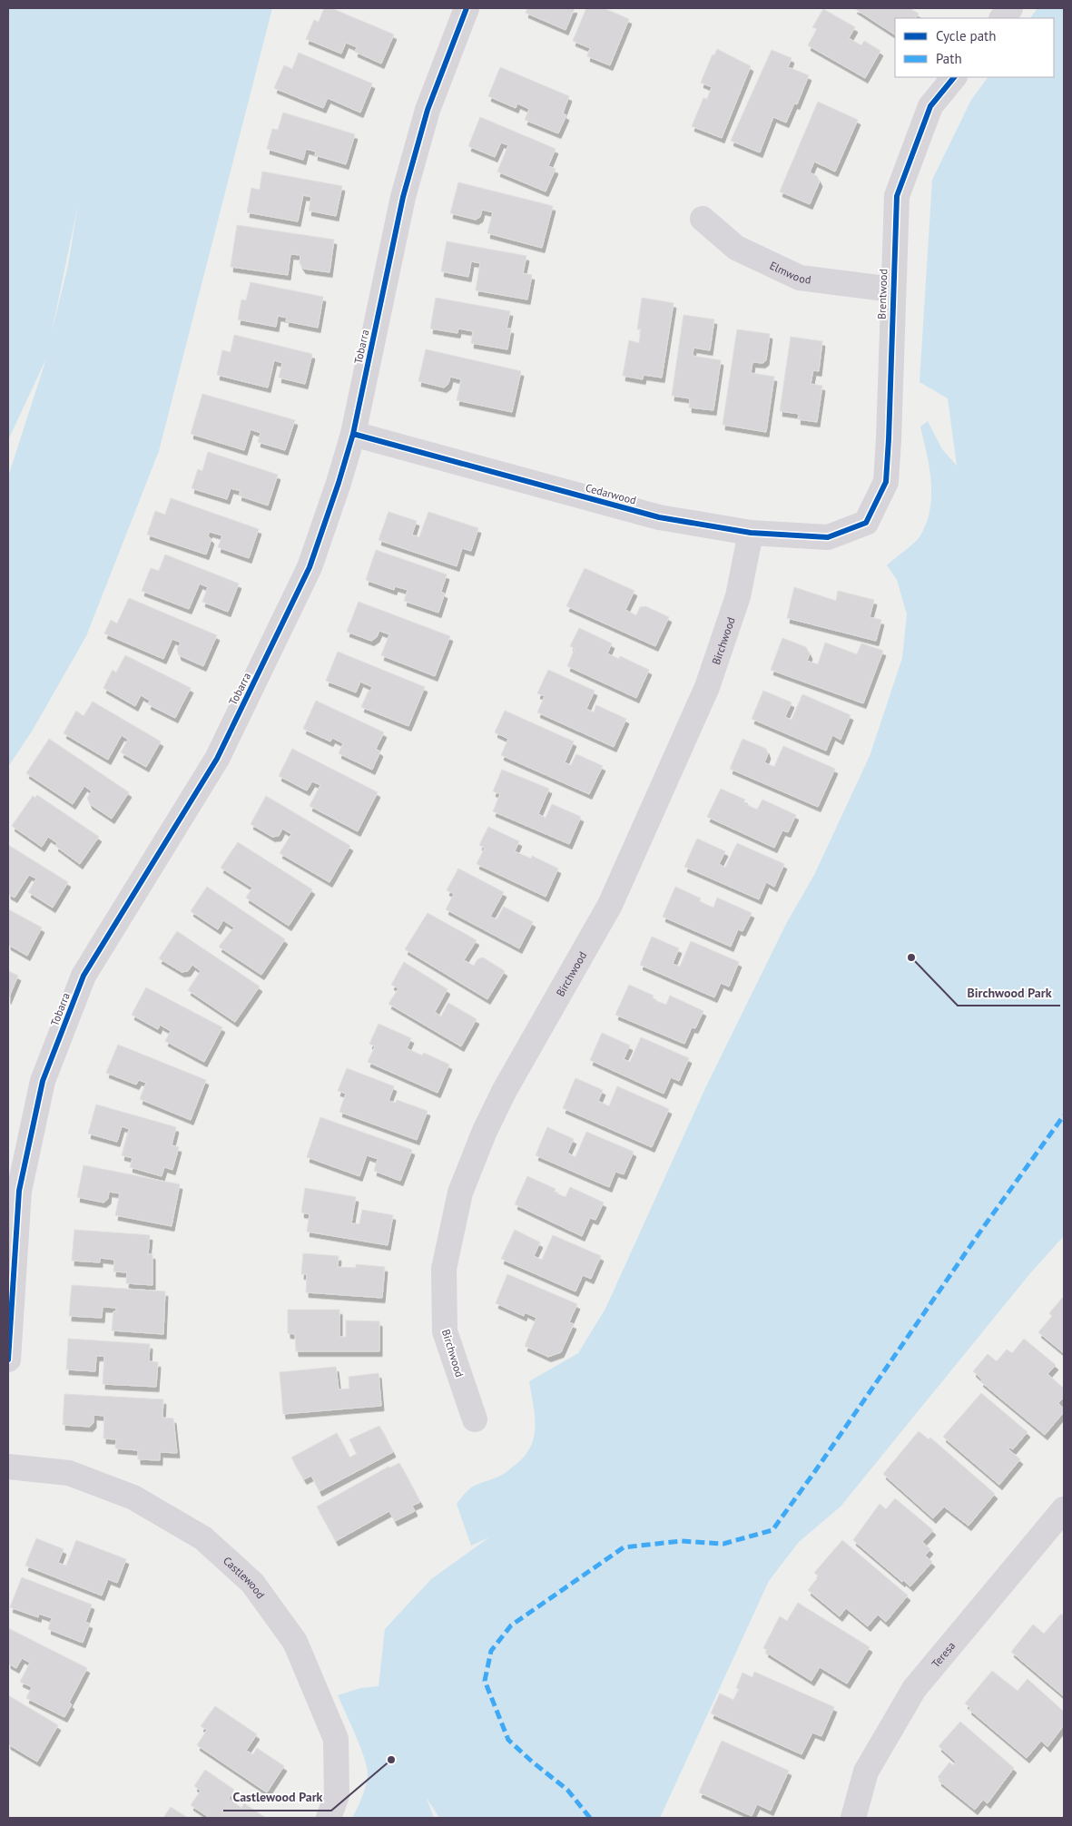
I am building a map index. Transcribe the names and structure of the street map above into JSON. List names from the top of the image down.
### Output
{
  "streets": {
    "street": [
      "Elmwood",
      "Brentwood",
      "Tobarra",
      "Cedarwood",
      "Birchwood",
      "Castlewood",
      "Teresa"
    ]
  },
  "crossings": [
    ["Elmwood", "Brentwood"],
    ["Brentwood", "Cedarwood"],
    ["Tobarra", "Cedarwood"],
    ["Cedarwood", "Birchwood"]
  ],
  "places": ["Birchwood Park", "Castlewood Park"],
  "legend": ["Cycle path", "Path"]
}
